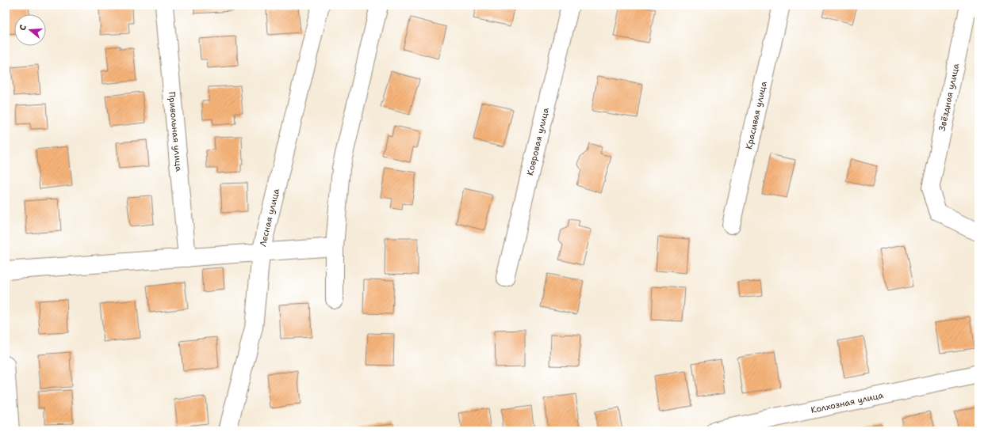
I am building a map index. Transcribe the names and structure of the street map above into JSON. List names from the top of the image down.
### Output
{
  "streets": {
    "street": [
      "Звёздная улица",
      "Красивая улица",
      "Привольная улица",
      "Ковровая улица",
      "Лесная улица",
      "Колхозная улица"
    ]
  },
  "north": "left"
}
